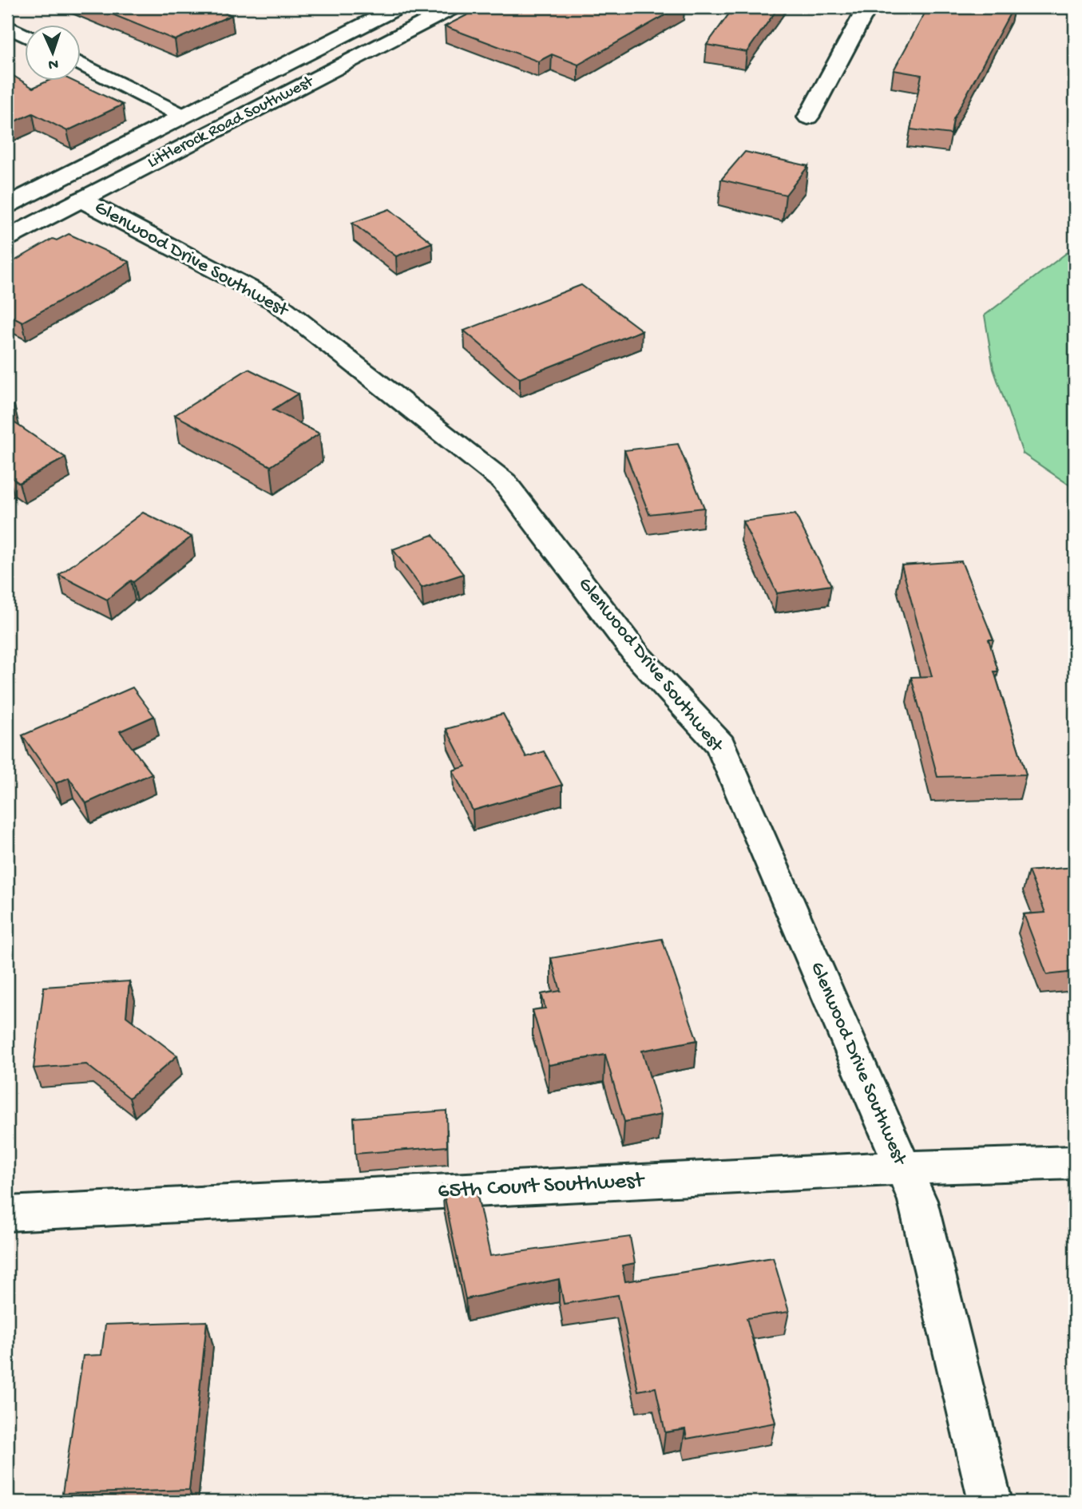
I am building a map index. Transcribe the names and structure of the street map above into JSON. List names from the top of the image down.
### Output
{
  "streets": {
    "street": ["Littlerock Road Southwest", "Glenwood Drive Southwest", "65th Court Southwest"]
  },
  "crossings": [
    ["Littlerock Road Southwest", "Glenwood Drive Southwest"],
    ["Glenwood Drive Southwest", "65th Court Southwest"]
  ],
  "north": "bottom"
}
